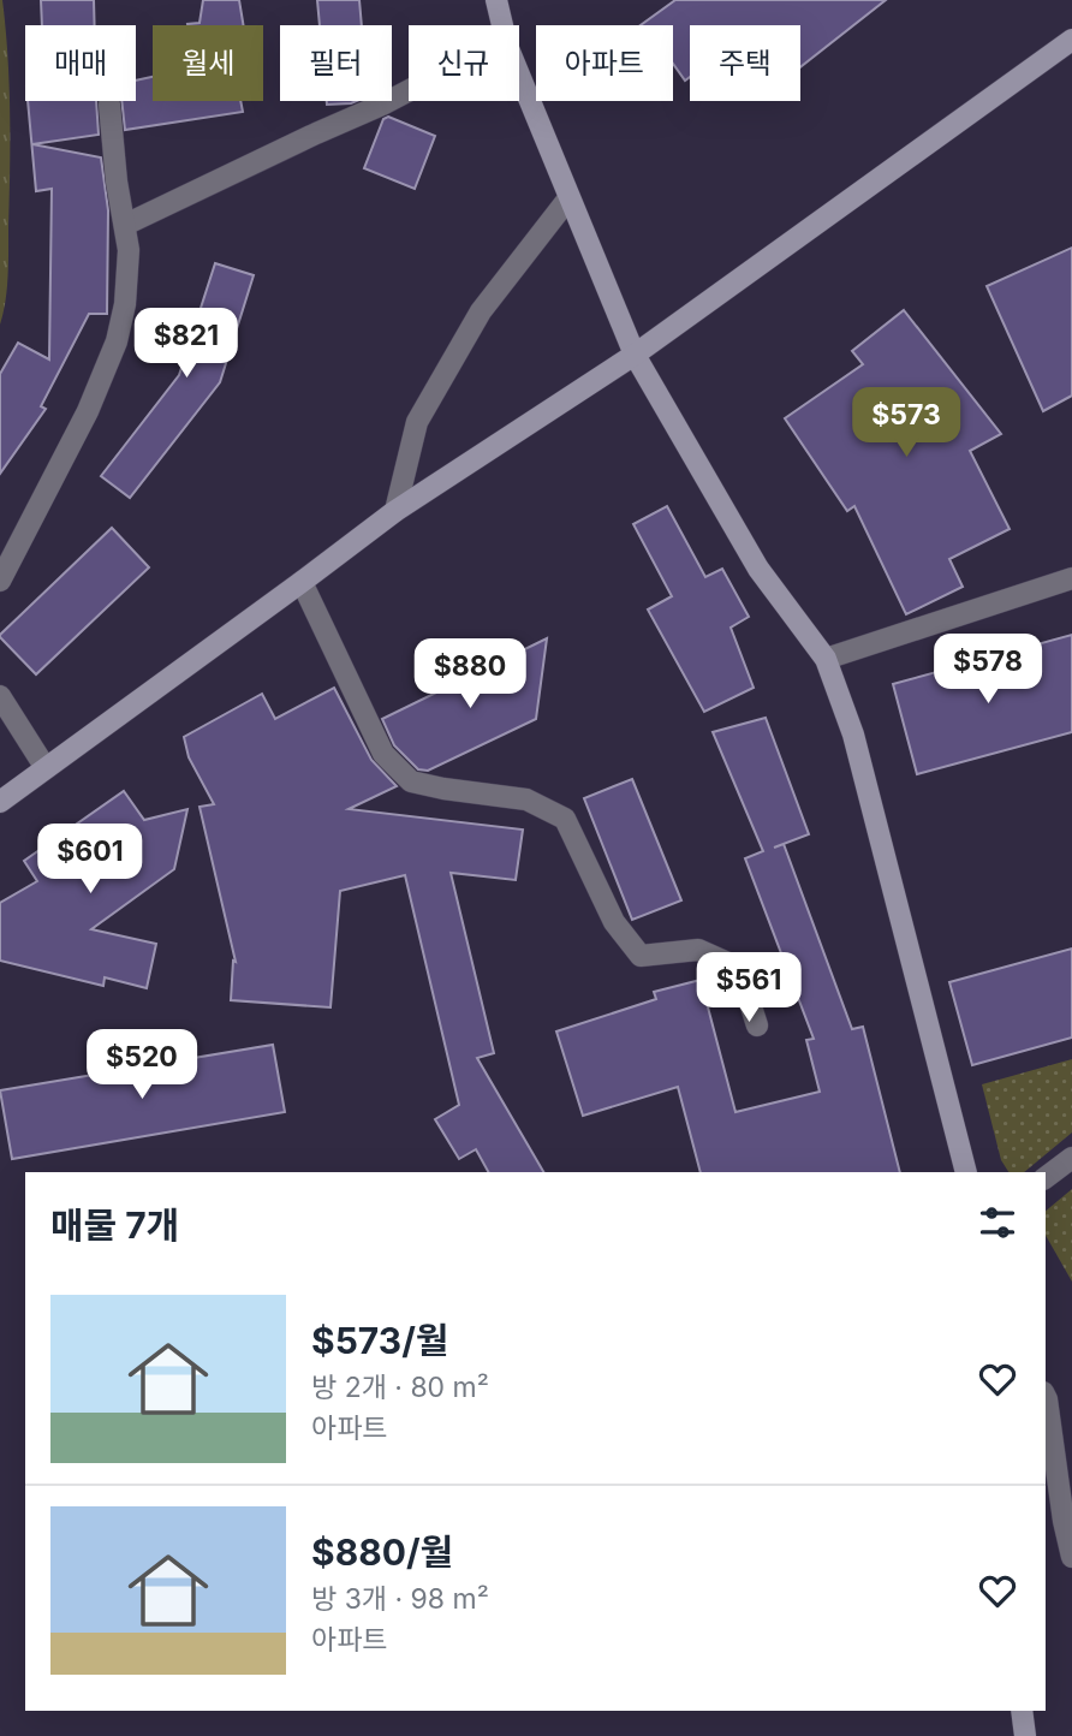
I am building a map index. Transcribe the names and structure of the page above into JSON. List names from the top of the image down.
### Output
{
  "page": {
    "chip": [
      "매매",
      "월세",
      "필터",
      "신규",
      "아파트",
      "주택"
    ],
    "price": [
      "$821",
      "$573",
      "$578",
      "$880",
      "$601",
      "$561",
      "$520"
    ],
    "heading": "매물 7개",
    "list": [
      {
        "name": "$573/월",
        "note": "방 2개 · 80 m² · 아파트"
      },
      {
        "name": "$880/월",
        "note": "방 3개 · 98 m² · 아파트"
      }
    ]
  }
}
